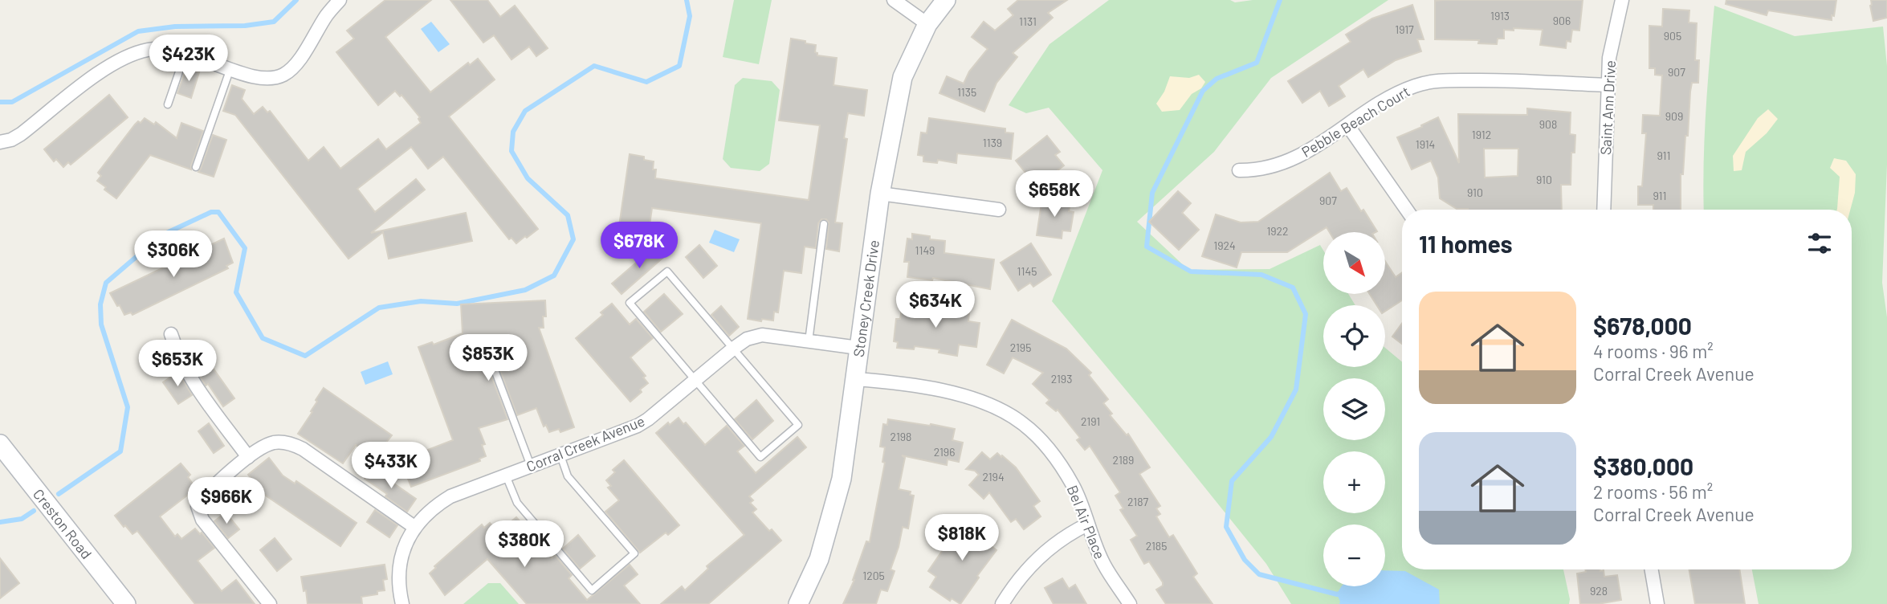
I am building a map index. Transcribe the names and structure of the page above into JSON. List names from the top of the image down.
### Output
{
  "streets": {
    "street": [
      "Saint Ann Drive",
      "Pebble Beach Court",
      "Stoney Creek Drive",
      "Corral Creek Avenue",
      "Bel Air Place",
      "Creston Road"
    ]
  },
  "crossings": [
    ["Saint Ann Drive", "Pebble Beach Court"],
    ["Stoney Creek Drive", "Corral Creek Avenue"],
    ["Stoney Creek Drive", "Bel Air Place"]
  ],
  "house_numbers": [
    "1913",
    "906",
    "1131",
    "1917",
    "905",
    "907",
    "1135",
    "909",
    "908",
    "1912",
    "1139",
    "1914",
    "911",
    "910",
    "910",
    "911",
    "907",
    "1922",
    "1924",
    "1149",
    "1145",
    "2195",
    "2193",
    "2191",
    "2198",
    "2196",
    "2189",
    "2194",
    "2187",
    "2185",
    "1205",
    "928"
  ],
  "north": "bottom right",
  "page": {
    "price": [
      "$423K",
      "$658K",
      "$678K",
      "$306K",
      "$634K",
      "$853K",
      "$653K",
      "$433K",
      "$966K",
      "$818K",
      "$380K"
    ],
    "heading": "11 homes",
    "map_buttons": ["+", "−"],
    "list": [
      {
        "name": "$678,000",
        "note": "4 rooms · 96 m² · Corral Creek Avenue"
      },
      {
        "name": "$380,000",
        "note": "2 rooms · 56 m² · Corral Creek Avenue"
      }
    ]
  }
}
